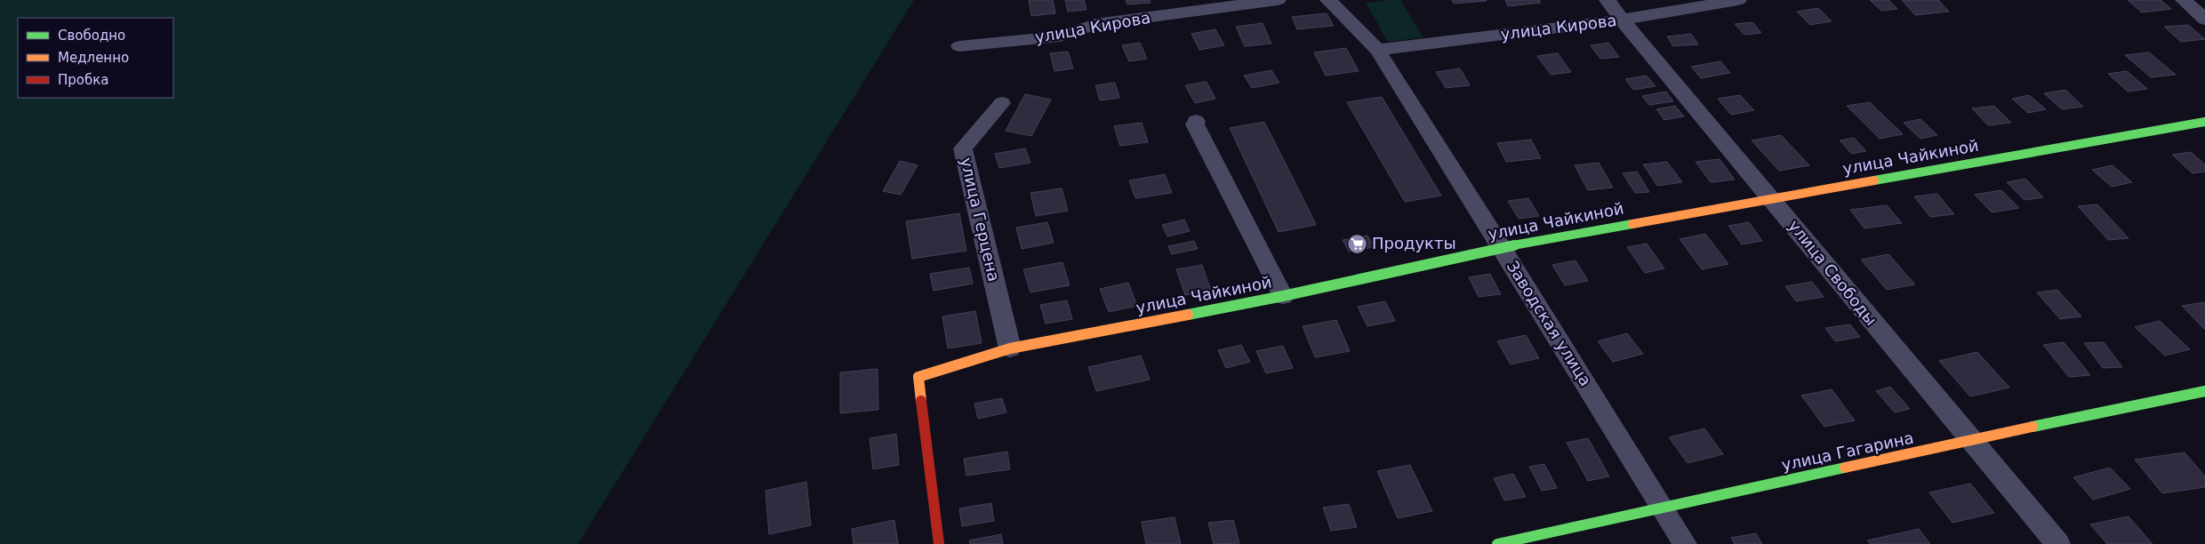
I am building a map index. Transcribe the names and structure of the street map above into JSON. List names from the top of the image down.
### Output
{
  "streets": {
    "street": [
      "улица Кирова",
      "улица Чайкиной",
      "улица Герцена",
      "улица Свободы",
      "Заводская улица",
      "улица Гагарина"
    ]
  },
  "crossings": [
    ["улица Кирова", "улица Свободы"],
    ["улица Кирова", "Заводская улица"],
    ["улица Чайкиной", "улица Герцена"],
    ["улица Чайкиной", "улица Свободы"],
    ["улица Чайкиной", "Заводская улица"],
    ["улица Свободы", "улица Гагарина"],
    ["Заводская улица", "улица Гагарина"]
  ],
  "places": {
    "supermarket": ["Продукты"]
  },
  "legend": ["Свободно", "Медленно", "Пробка"]
}
